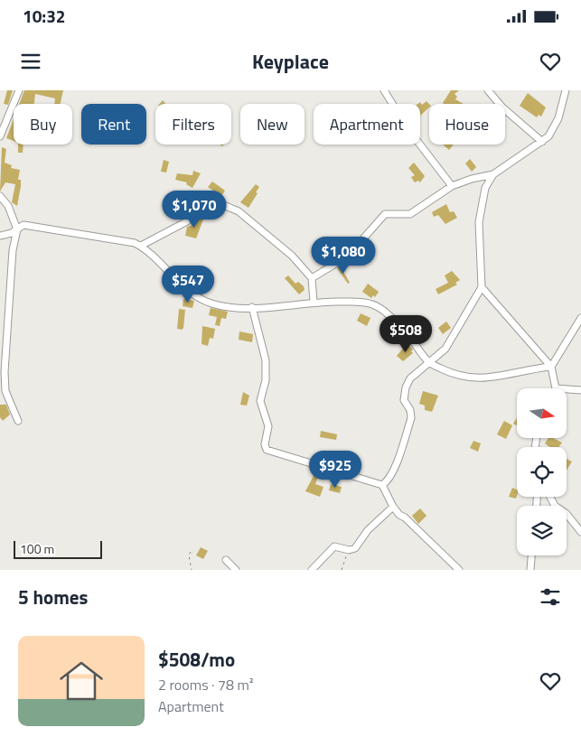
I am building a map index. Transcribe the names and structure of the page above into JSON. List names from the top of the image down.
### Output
{
  "scale_bar": "100 m",
  "north": "right",
  "page": {
    "status": "10:32",
    "header": "Keyplace",
    "chip": [
      "Buy",
      "Rent",
      "Filters",
      "New",
      "Apartment",
      "House"
    ],
    "price": [
      "$1,070",
      "$1,080",
      "$547",
      "$508",
      "$925"
    ],
    "scale": "100 m",
    "heading": "5 homes",
    "list": [
      {
        "name": "$508/mo",
        "note": "2 rooms · 78 m² · Apartment"
      }
    ]
  }
}
